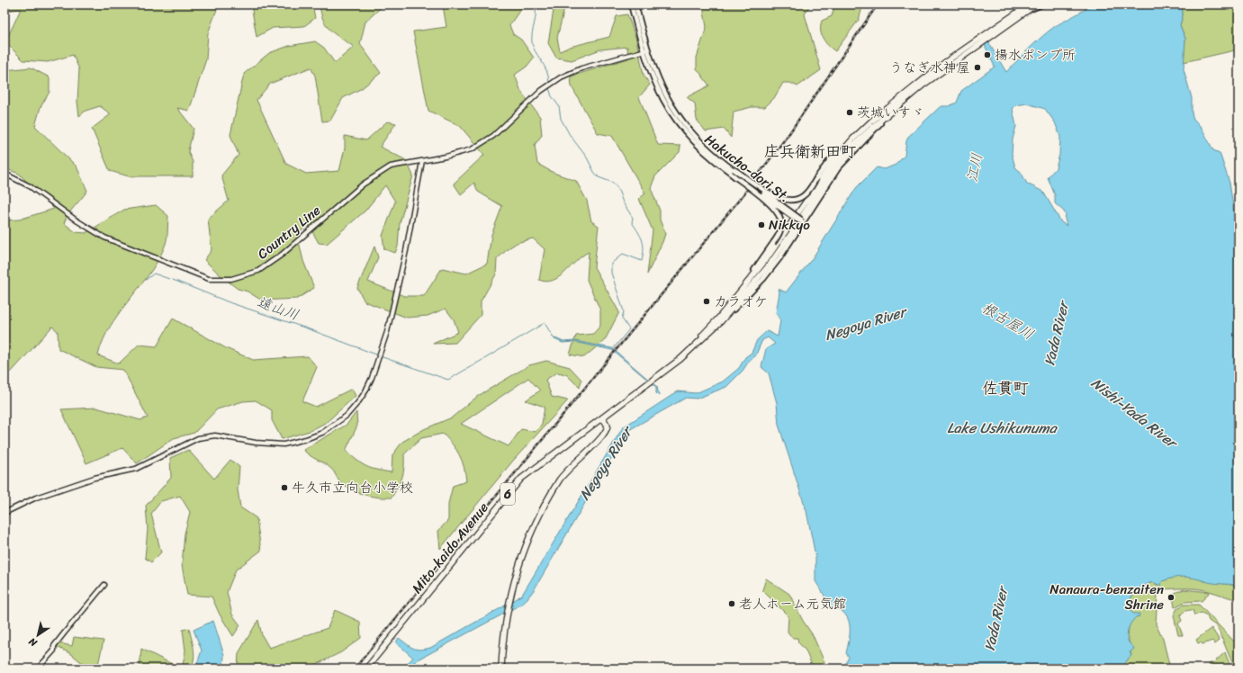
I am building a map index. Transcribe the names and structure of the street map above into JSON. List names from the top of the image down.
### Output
{
  "streets": {
    "highway": ["6", "Mito-kaido Avenue"],
    "main road": ["Hakucho-dori St."],
    "street": ["Country Line"]
  },
  "crossings": [
    ["Hakucho-dori St.", "Country Line"],
    ["6", "Mito-kaido Avenue"]
  ],
  "districts": ["庄兵衛新田町", "佐貫町"],
  "water": [
    "江川",
    "遠山川",
    "根古屋川",
    "Negoya River",
    "Yada River",
    "Nishi-Yada River",
    "Lake Ushikunuma"
  ],
  "places": [
    "揚水ポンプ所",
    "うなぎ水神屋",
    "茨城いすゞ",
    "Nikkyo",
    "カラオケ",
    "牛久市立向台小学校",
    "Nanaura-benzaiten Shrine",
    "老人ホーム元気館"
  ],
  "north": "bottom left"
}
